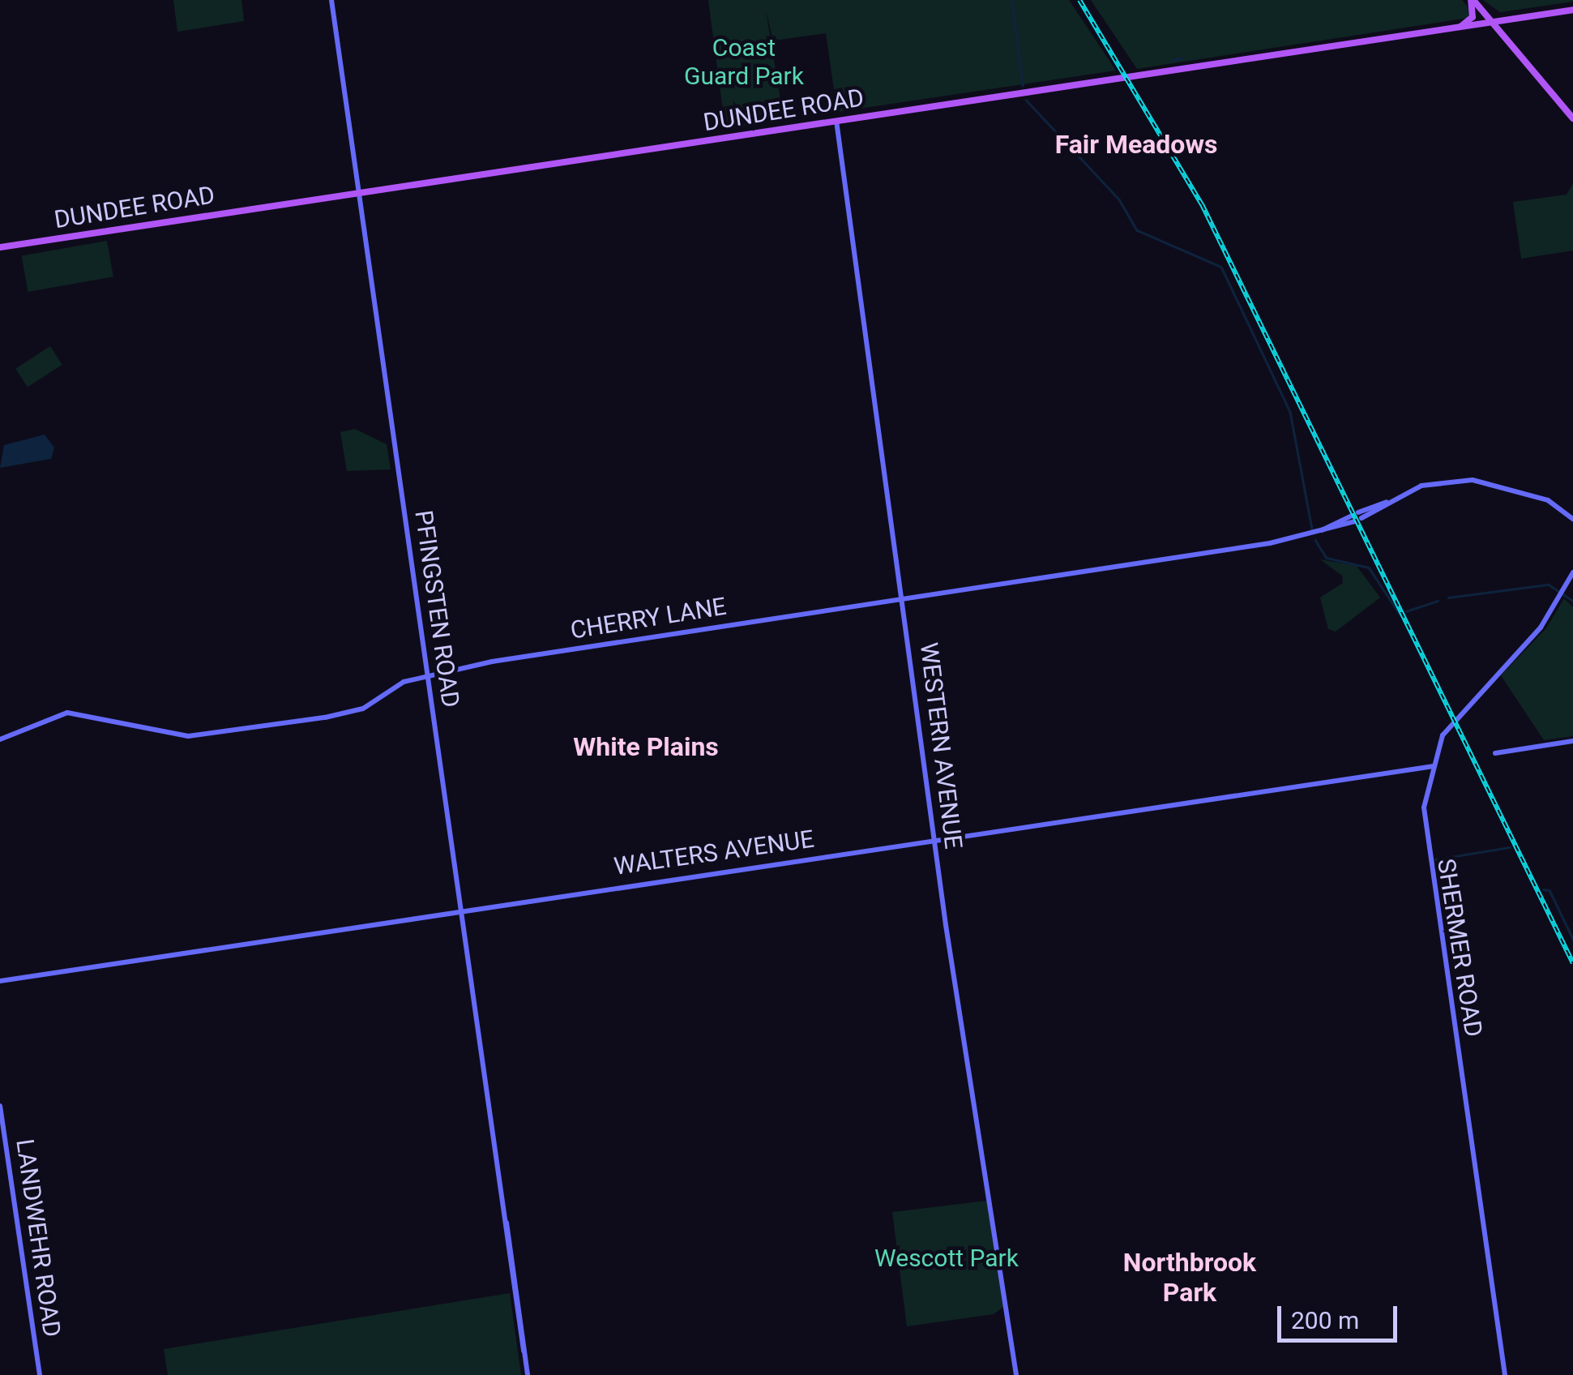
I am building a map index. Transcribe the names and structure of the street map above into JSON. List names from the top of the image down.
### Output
{
  "streets": {
    "main road": ["DUNDEE ROAD"],
    "street": [
      "PFINGSTEN ROAD",
      "CHERRY LANE",
      "WESTERN AVENUE",
      "WALTERS AVENUE",
      "SHERMER ROAD",
      "LANDWEHR ROAD"
    ]
  },
  "crossings": [
    ["DUNDEE ROAD", "PFINGSTEN ROAD"],
    ["DUNDEE ROAD", "WESTERN AVENUE"],
    ["PFINGSTEN ROAD", "CHERRY LANE"],
    ["PFINGSTEN ROAD", "WALTERS AVENUE"],
    ["CHERRY LANE", "WESTERN AVENUE"],
    ["WESTERN AVENUE", "WALTERS AVENUE"],
    ["WALTERS AVENUE", "SHERMER ROAD"]
  ],
  "districts": ["Fair Meadows", "White Plains", "Northbrook Park"],
  "parks": ["Coast Guard Park", "Wescott Park"],
  "scale_bar": "200 m"
}
